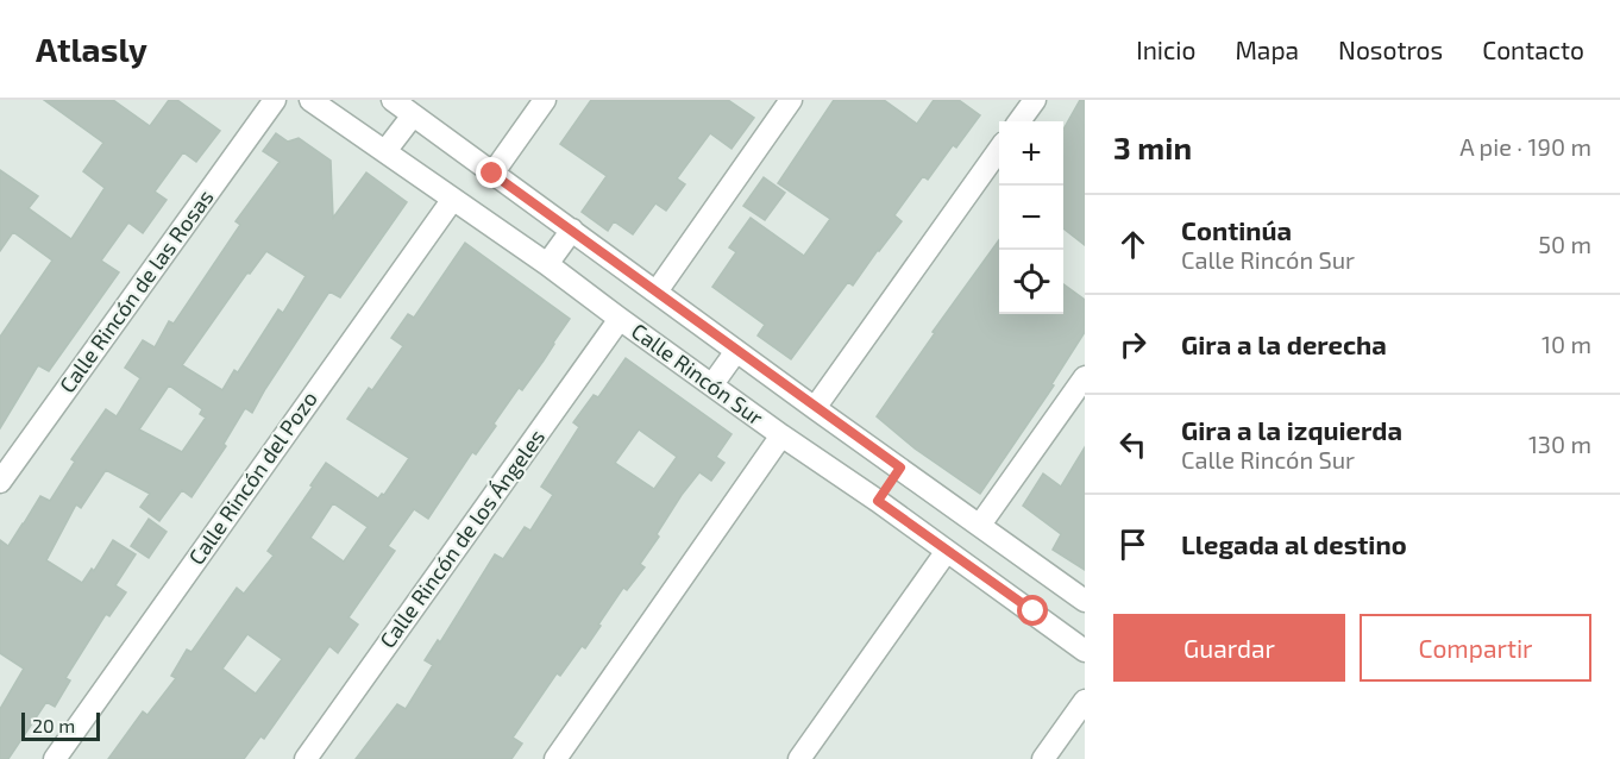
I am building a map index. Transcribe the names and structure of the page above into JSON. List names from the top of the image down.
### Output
{
  "streets": {
    "street": [
      "Calle Rincón de las Rosas",
      "Calle Rincón Sur",
      "Calle Rincón del Pozo",
      "Calle Rincón de los Ángeles"
    ]
  },
  "crossings": [
    ["Calle Rincón Sur", "Calle Rincón del Pozo"],
    ["Calle Rincón Sur", "Calle Rincón de los Ángeles"]
  ],
  "scale_bar": "20 m",
  "page": {
    "header": "Atlasly",
    "nav": [
      "Inicio",
      "Mapa",
      "Nosotros",
      "Contacto"
    ],
    "heading": ["3 min", "A pie · 190 m"],
    "map_buttons": ["+", "−"],
    "list": [
      ["Continúa", "Calle Rincón Sur", "50 m"],
      ["Gira a la derecha", "10 m"],
      ["Gira a la izquierda", "Calle Rincón Sur", "130 m"],
      "Llegada al destino"
    ],
    "buttons": ["Guardar", "Compartir"],
    "scale": "20 m"
  }
}
